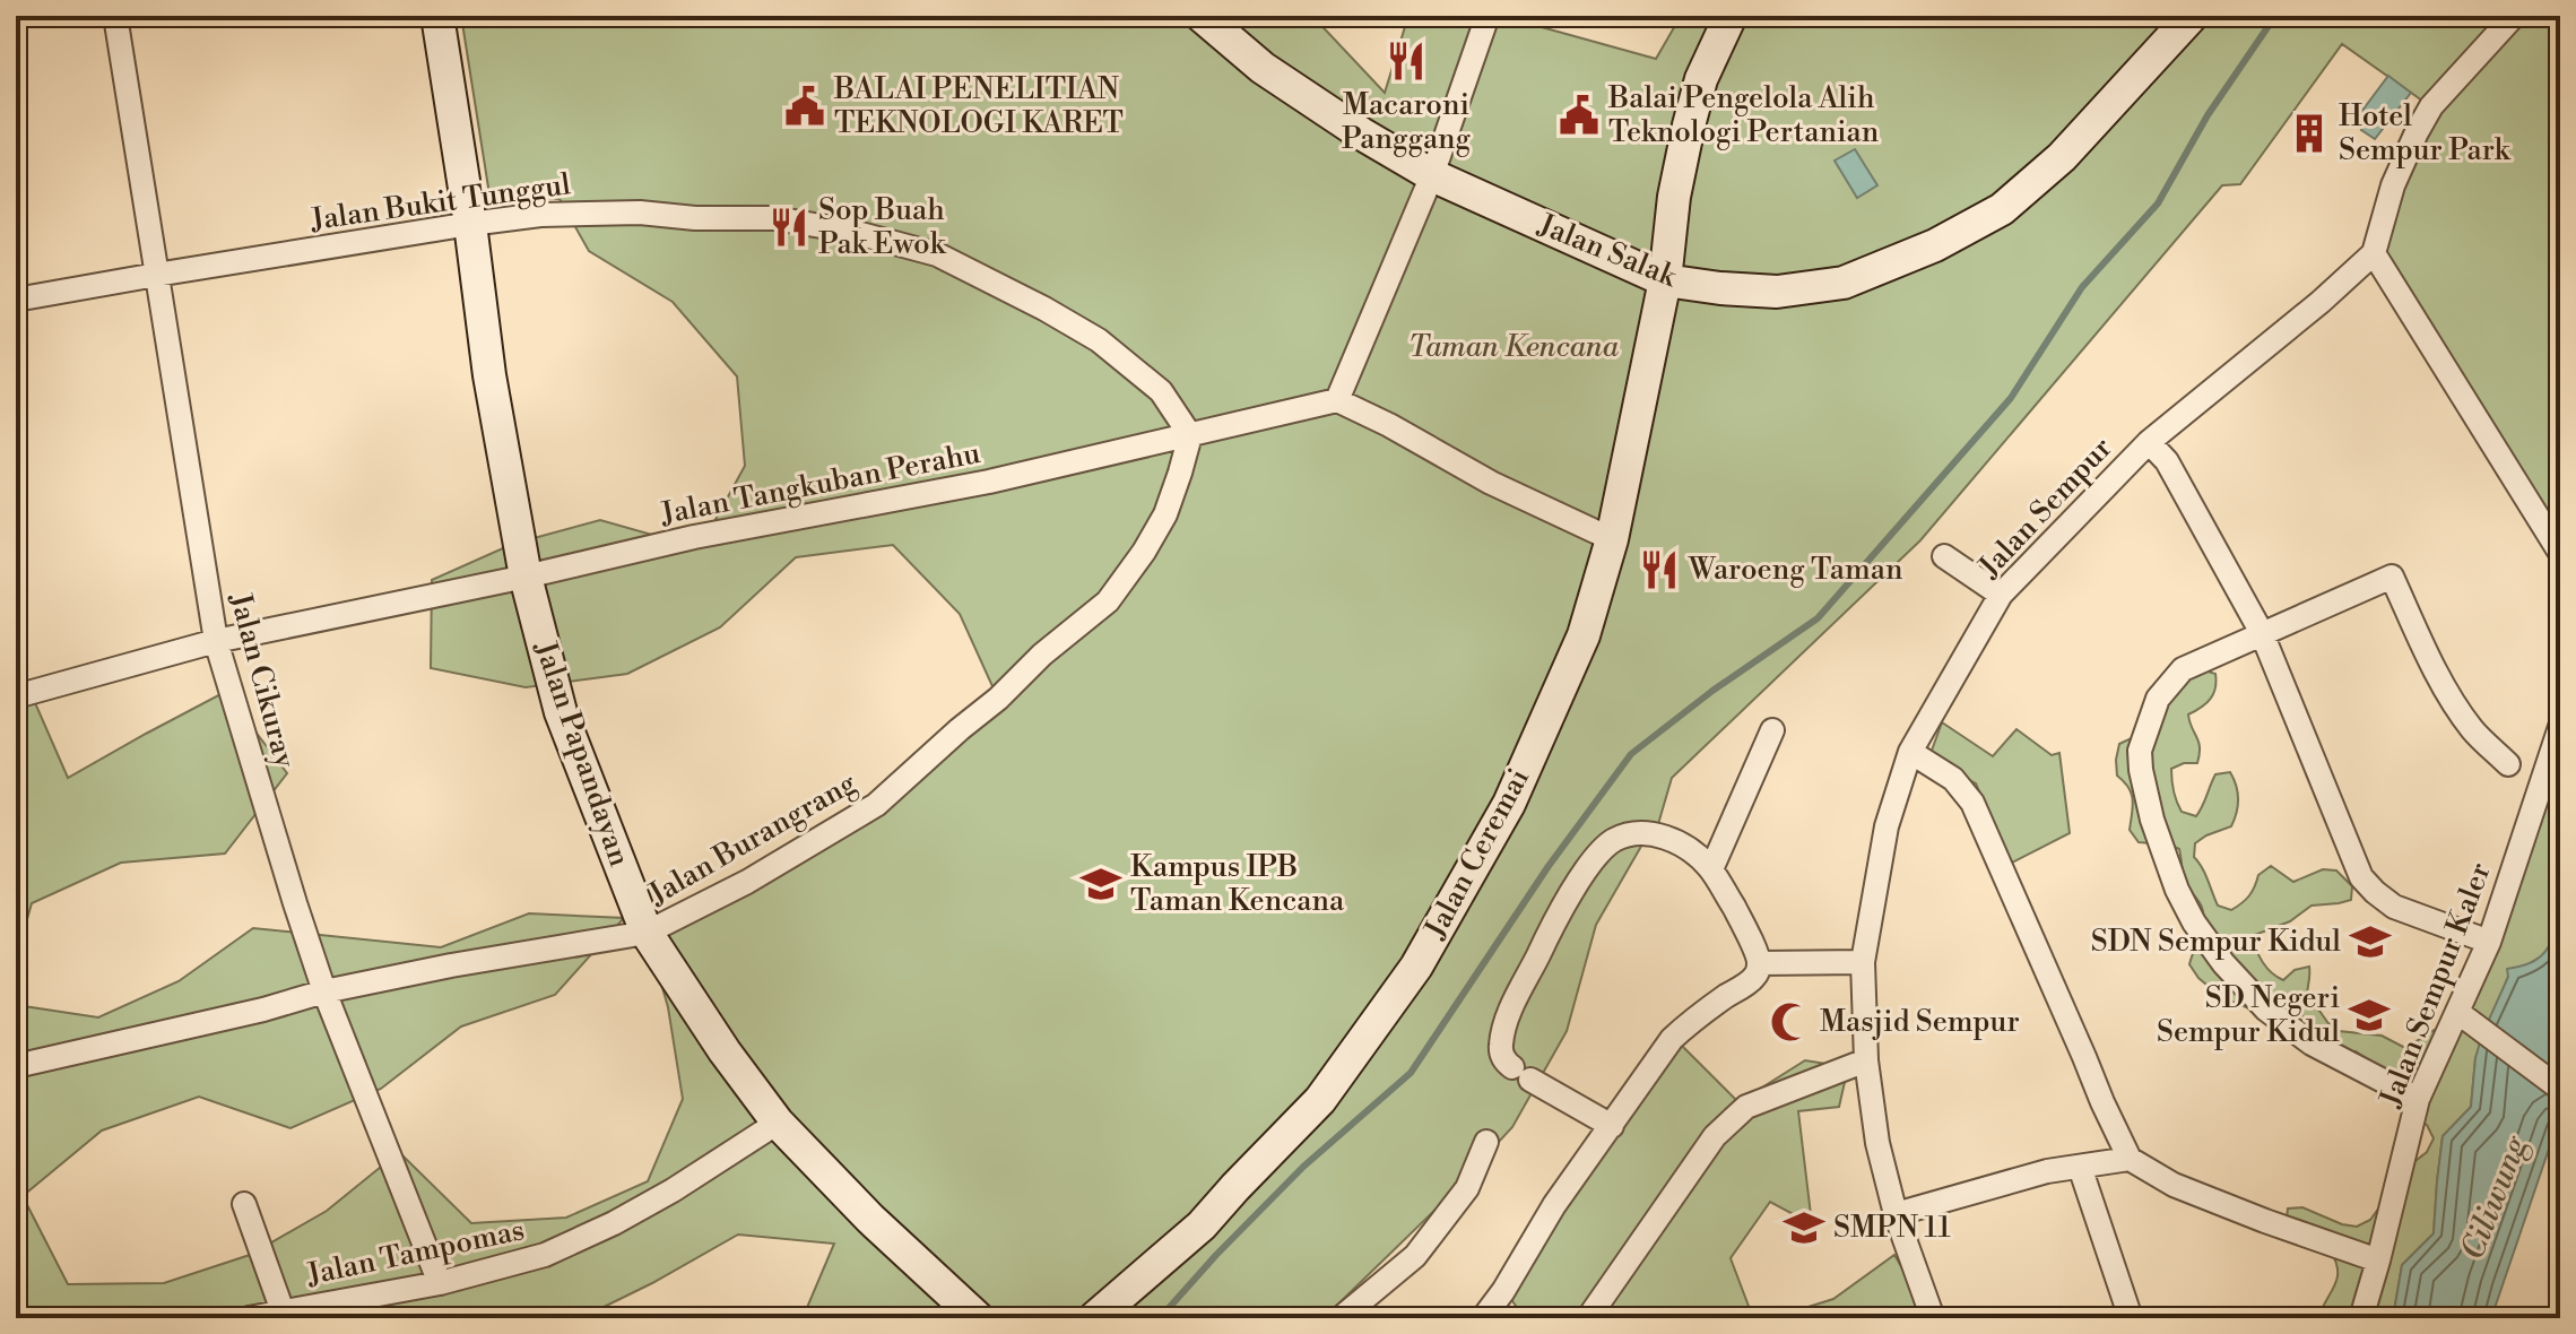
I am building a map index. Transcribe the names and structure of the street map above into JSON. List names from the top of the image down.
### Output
{
  "streets": {
    "street": [
      "Jalan Bukit Tunggul",
      "Jalan Salak",
      "Jalan Tangkuban Perahu",
      "Jalan Sempur",
      "Jalan Cikuray",
      "Jalan Papandayan",
      "Jalan Burangrang",
      "Jalan Ceremai",
      "Jalan Sempur Kaler",
      "Jalan Tampomas"
    ]
  },
  "crossings": [
    ["Jalan Bukit Tunggul", "Jalan Tangkuban Perahu"],
    ["Jalan Bukit Tunggul", "Jalan Cikuray"],
    ["Jalan Bukit Tunggul", "Jalan Papandayan"],
    ["Jalan Bukit Tunggul", "Jalan Burangrang"],
    ["Jalan Salak", "Jalan Ceremai"],
    ["Jalan Tangkuban Perahu", "Jalan Cikuray"],
    ["Jalan Tangkuban Perahu", "Jalan Papandayan"],
    ["Jalan Tangkuban Perahu", "Jalan Burangrang"],
    ["Jalan Cikuray", "Jalan Burangrang"],
    ["Jalan Cikuray", "Jalan Tampomas"],
    ["Jalan Papandayan", "Jalan Burangrang"],
    ["Jalan Papandayan", "Jalan Tampomas"]
  ],
  "water": ["Ciliwung"],
  "parks": ["Taman Kencana"],
  "places": {
    "restaurant": ["Macaroni Panggang", "Sop Buah Pak Ewok", "Waroeng Taman"],
    "public building": ["BALAI PENELITIAN TEKNOLOGI KARET", "Balai Pengelola Alih Teknologi Pertanian"],
    "building": ["Hotel Sempur Park"],
    "school or university": [
      "Kampus IPB Taman Kencana",
      "SDN Sempur Kidul",
      "SD Negeri Sempur Kidul",
      "SMPN 11"
    ],
    "mosque": ["Masjid Sempur"]
  }
}
